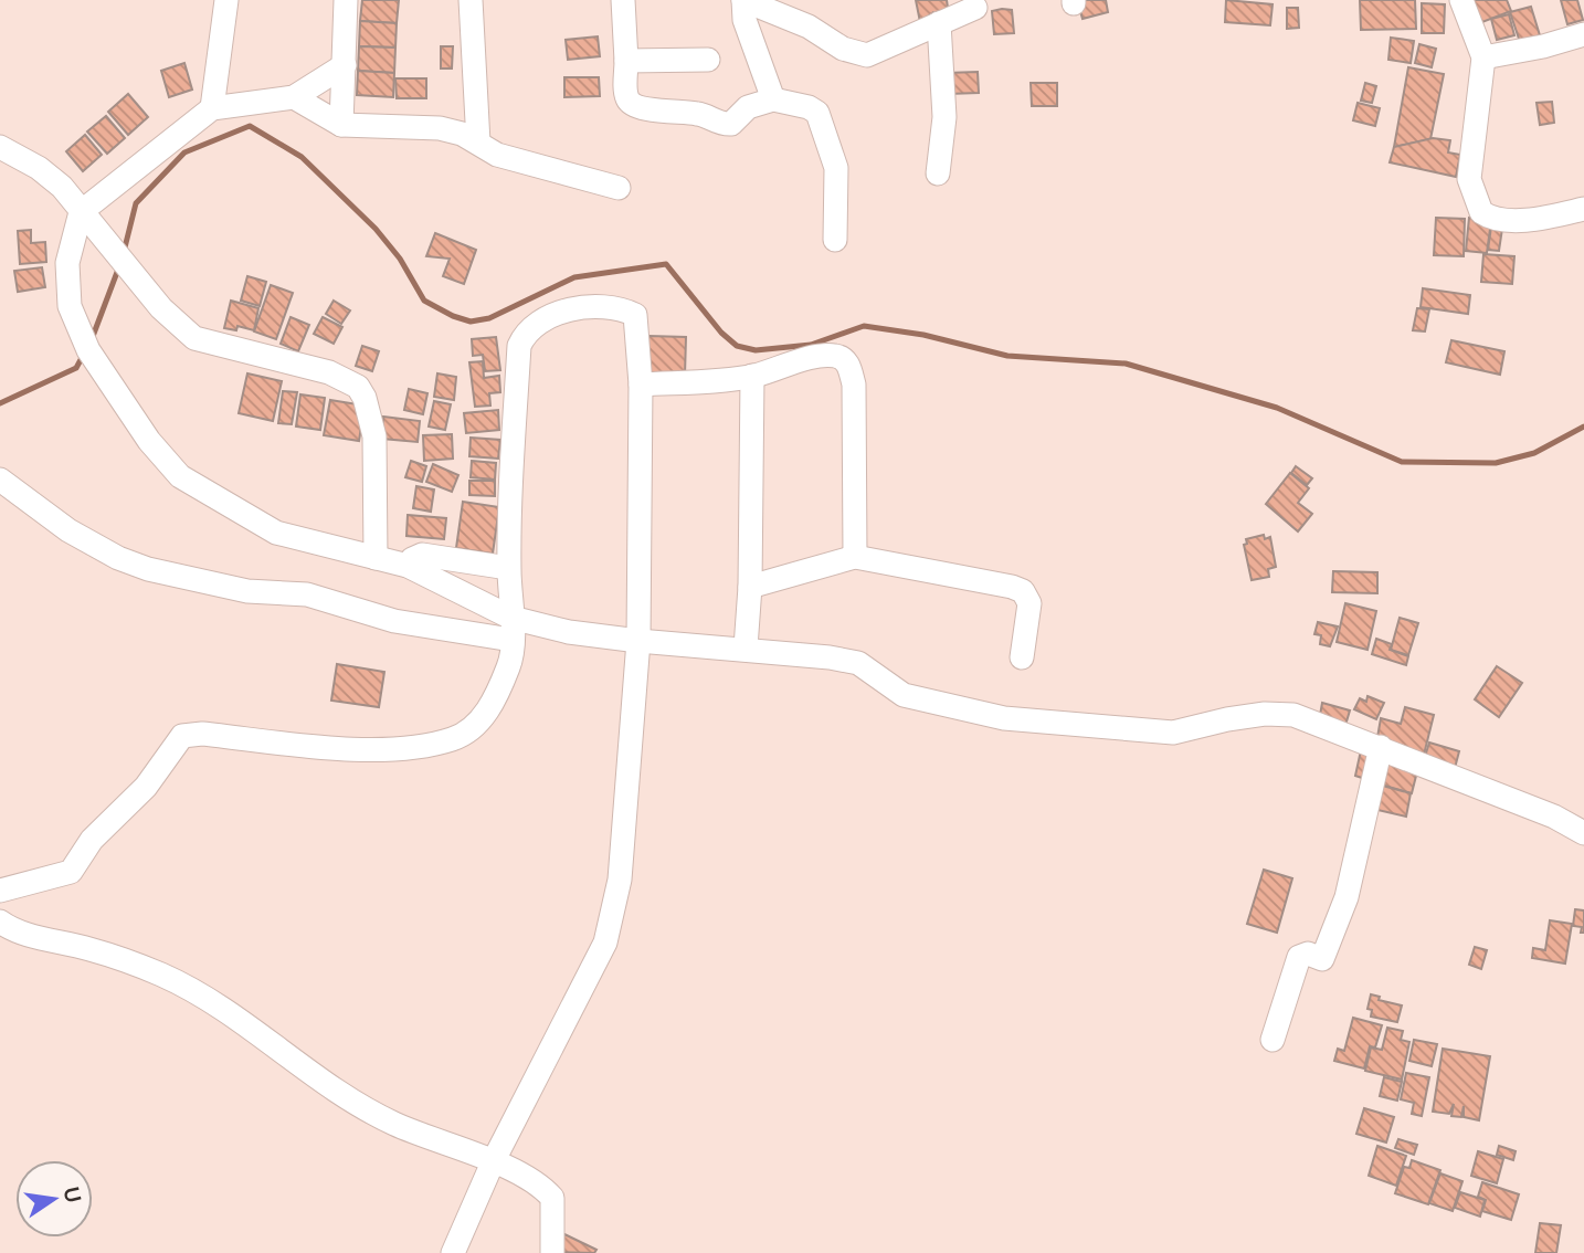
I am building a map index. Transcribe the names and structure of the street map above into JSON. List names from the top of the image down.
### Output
{
  "north": "right"
}
